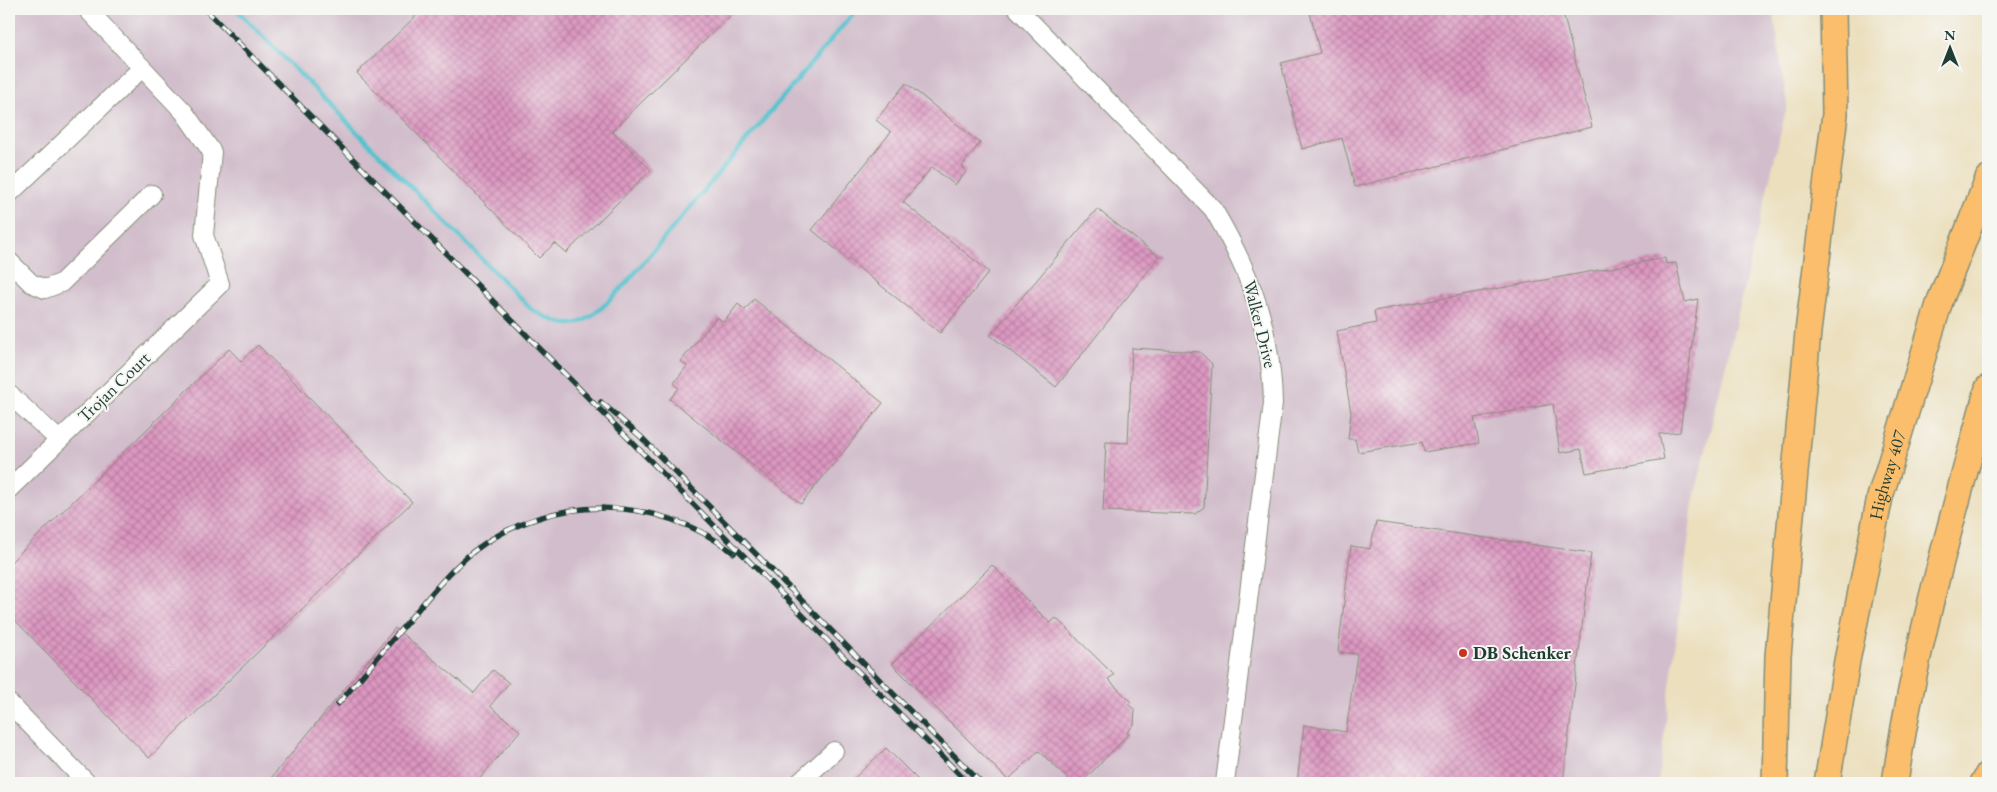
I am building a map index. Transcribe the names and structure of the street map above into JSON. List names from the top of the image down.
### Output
{
  "streets": {
    "highway": ["Highway 407"],
    "street": ["Walker Drive", "Trojan Court"]
  },
  "places": ["DB Schenker"],
  "north": "top"
}
